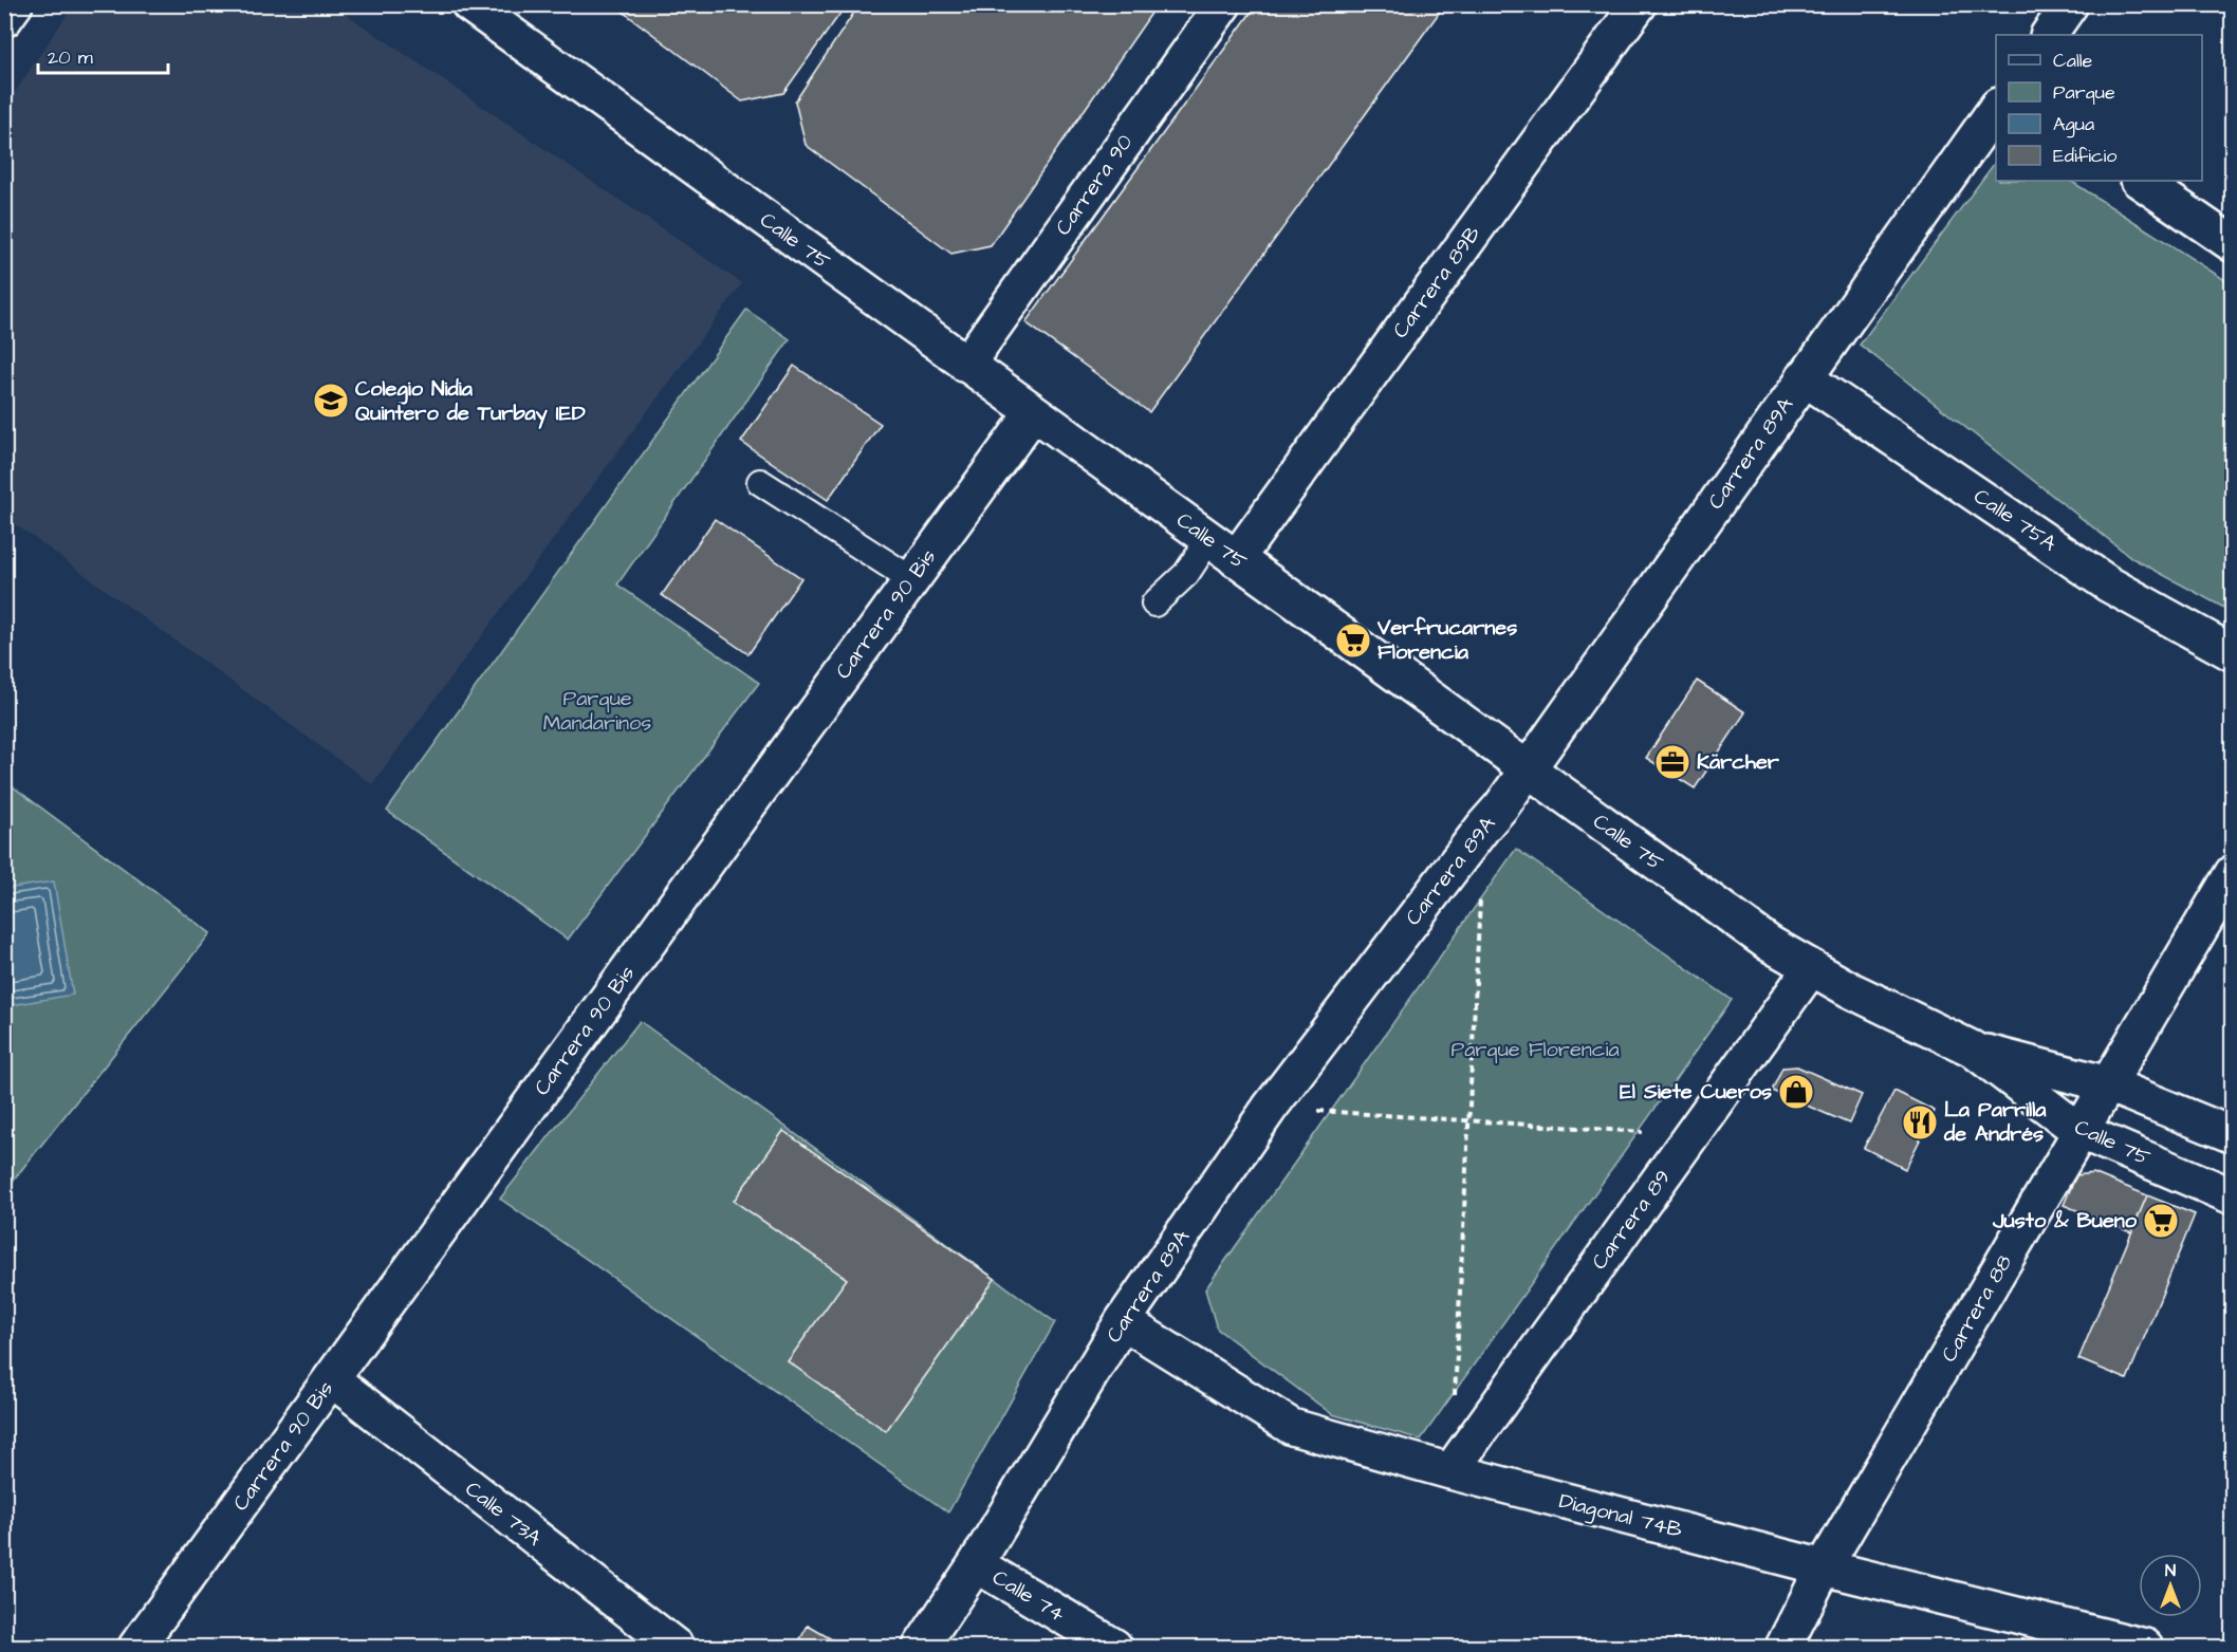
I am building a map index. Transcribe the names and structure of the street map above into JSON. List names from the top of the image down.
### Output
{
  "streets": {
    "street": [
      "Carrera 90",
      "Calle 75",
      "Carrera 89B",
      "Carrera 89A",
      "Calle 75A",
      "Carrera 90 Bis",
      "Carrera 89",
      "Carrera 88",
      "Calle 73A",
      "Diagonal 74B",
      "Calle 74"
    ]
  },
  "crossings": [
    ["Carrera 90", "Calle 75"],
    ["Calle 75", "Carrera 89B"],
    ["Calle 75", "Carrera 89A"],
    ["Calle 75", "Carrera 90 Bis"],
    ["Calle 75", "Carrera 89"],
    ["Calle 75", "Carrera 88"],
    ["Carrera 89A", "Calle 75A"],
    ["Carrera 89A", "Diagonal 74B"],
    ["Carrera 89A", "Calle 74"],
    ["Carrera 90 Bis", "Calle 73A"],
    ["Carrera 89", "Diagonal 74B"],
    ["Carrera 88", "Diagonal 74B"]
  ],
  "parks": ["Parque Mandarinos", "Parque Florencia"],
  "places": {
    "school or university": ["Colegio Nidia Quintero de Turbay IED"],
    "supermarket": ["Verfrucarnes Florencia", "Justo & Bueno"],
    "office": ["Kärcher"],
    "shop": ["El Siete Cueros"],
    "restaurant": ["La Parrilla de Andrés"]
  },
  "legend": [
    "Calle",
    "Parque",
    "Agua",
    "Edificio"
  ],
  "scale_bar": "20 m",
  "north": "top"
}
